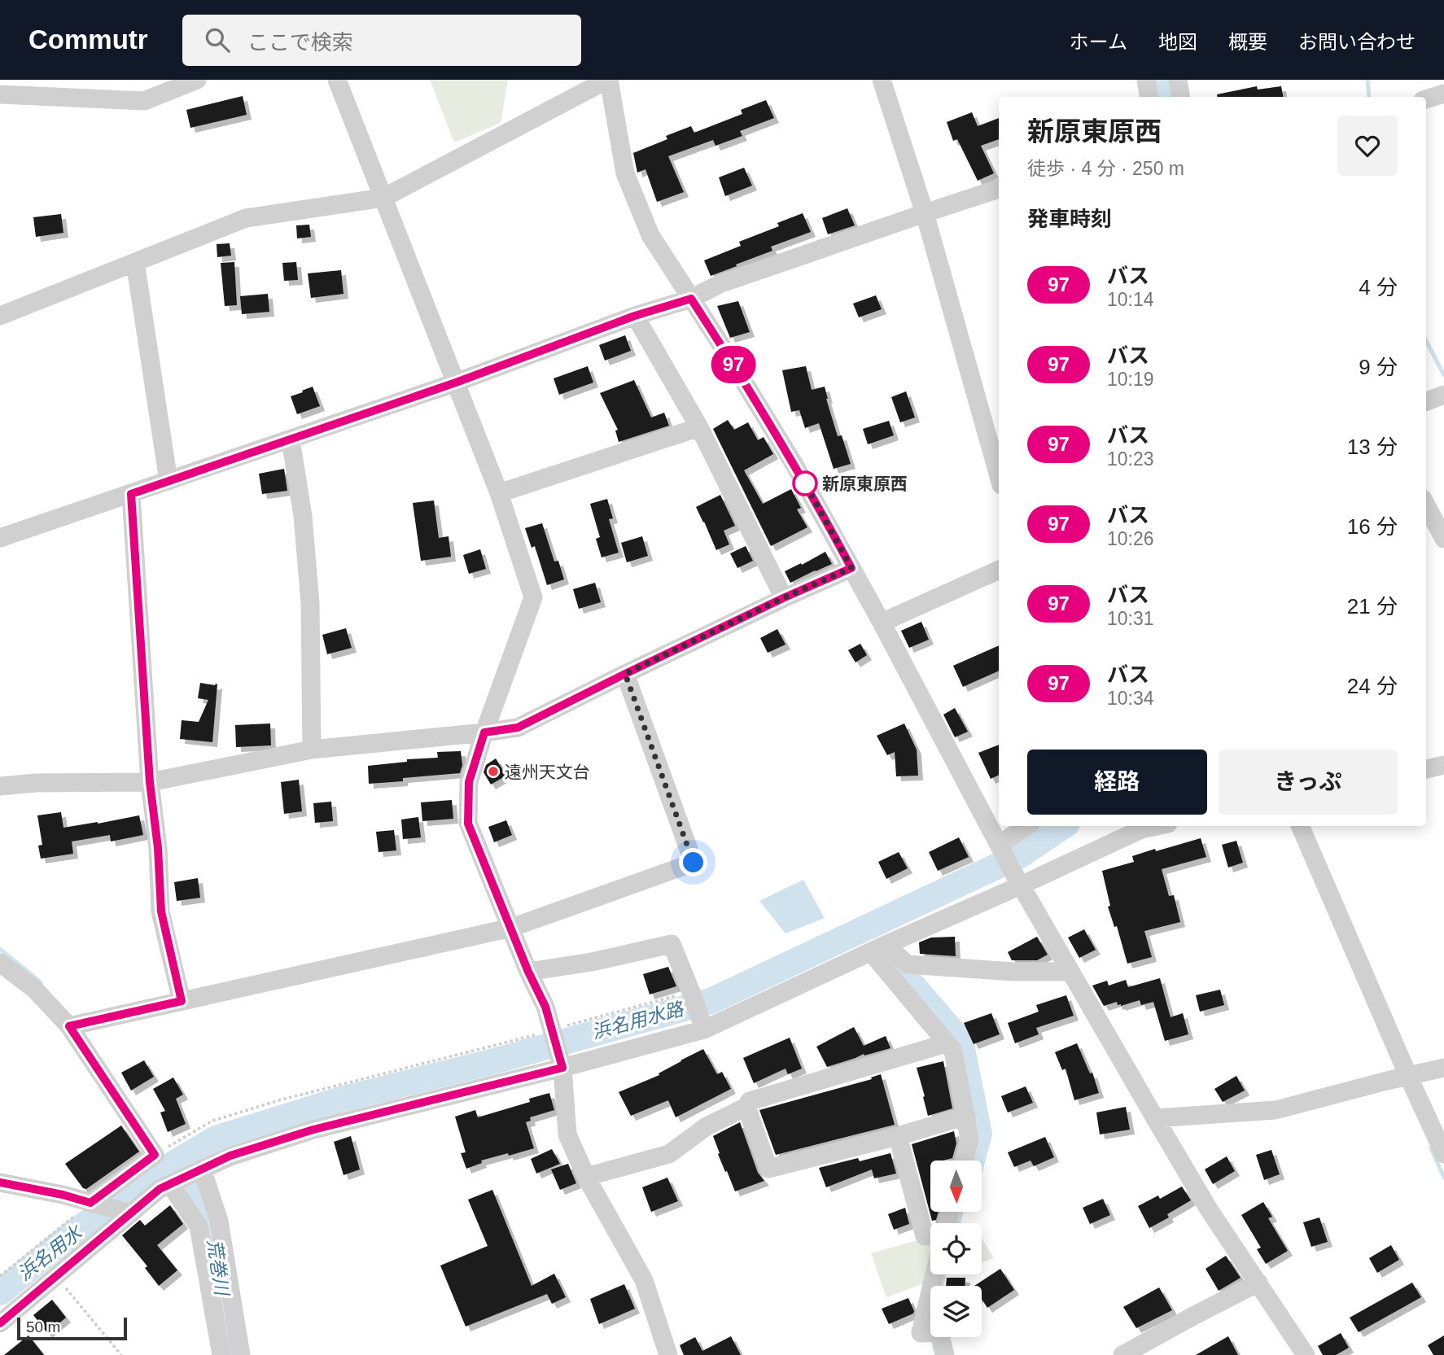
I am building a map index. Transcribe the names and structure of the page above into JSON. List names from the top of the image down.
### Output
{
  "water": ["浜名用水路", "浜名用水", "荒巻川"],
  "places": ["新原東原西", "遠州天文台"],
  "lines": ["bus line 97"],
  "scale_bar": "50 m",
  "north": "bottom",
  "page": {
    "header": "Commutr",
    "search": "ここで検索",
    "nav": [
      "ホーム",
      "地図",
      "概要",
      "お問い合わせ"
    ],
    "on_map": "97",
    "heading": [
      ["新原東原西", "徒歩 · 4 分 · 250 m"],
      "発車時刻"
    ],
    "list": [
      {
        "mark": "97",
        "name": "バス",
        "note": "10:14",
        "value": "4 分"
      },
      {
        "mark": "97",
        "name": "バス",
        "note": "10:19",
        "value": "9 分"
      },
      {
        "mark": "97",
        "name": "バス",
        "note": "10:23",
        "value": "13 分"
      },
      {
        "mark": "97",
        "name": "バス",
        "note": "10:26",
        "value": "16 分"
      },
      {
        "mark": "97",
        "name": "バス",
        "note": "10:31",
        "value": "21 分"
      },
      {
        "mark": "97",
        "name": "バス",
        "note": "10:34",
        "value": "24 分"
      }
    ],
    "buttons": ["経路", "きっぷ"],
    "scale": "50 m"
  }
}
